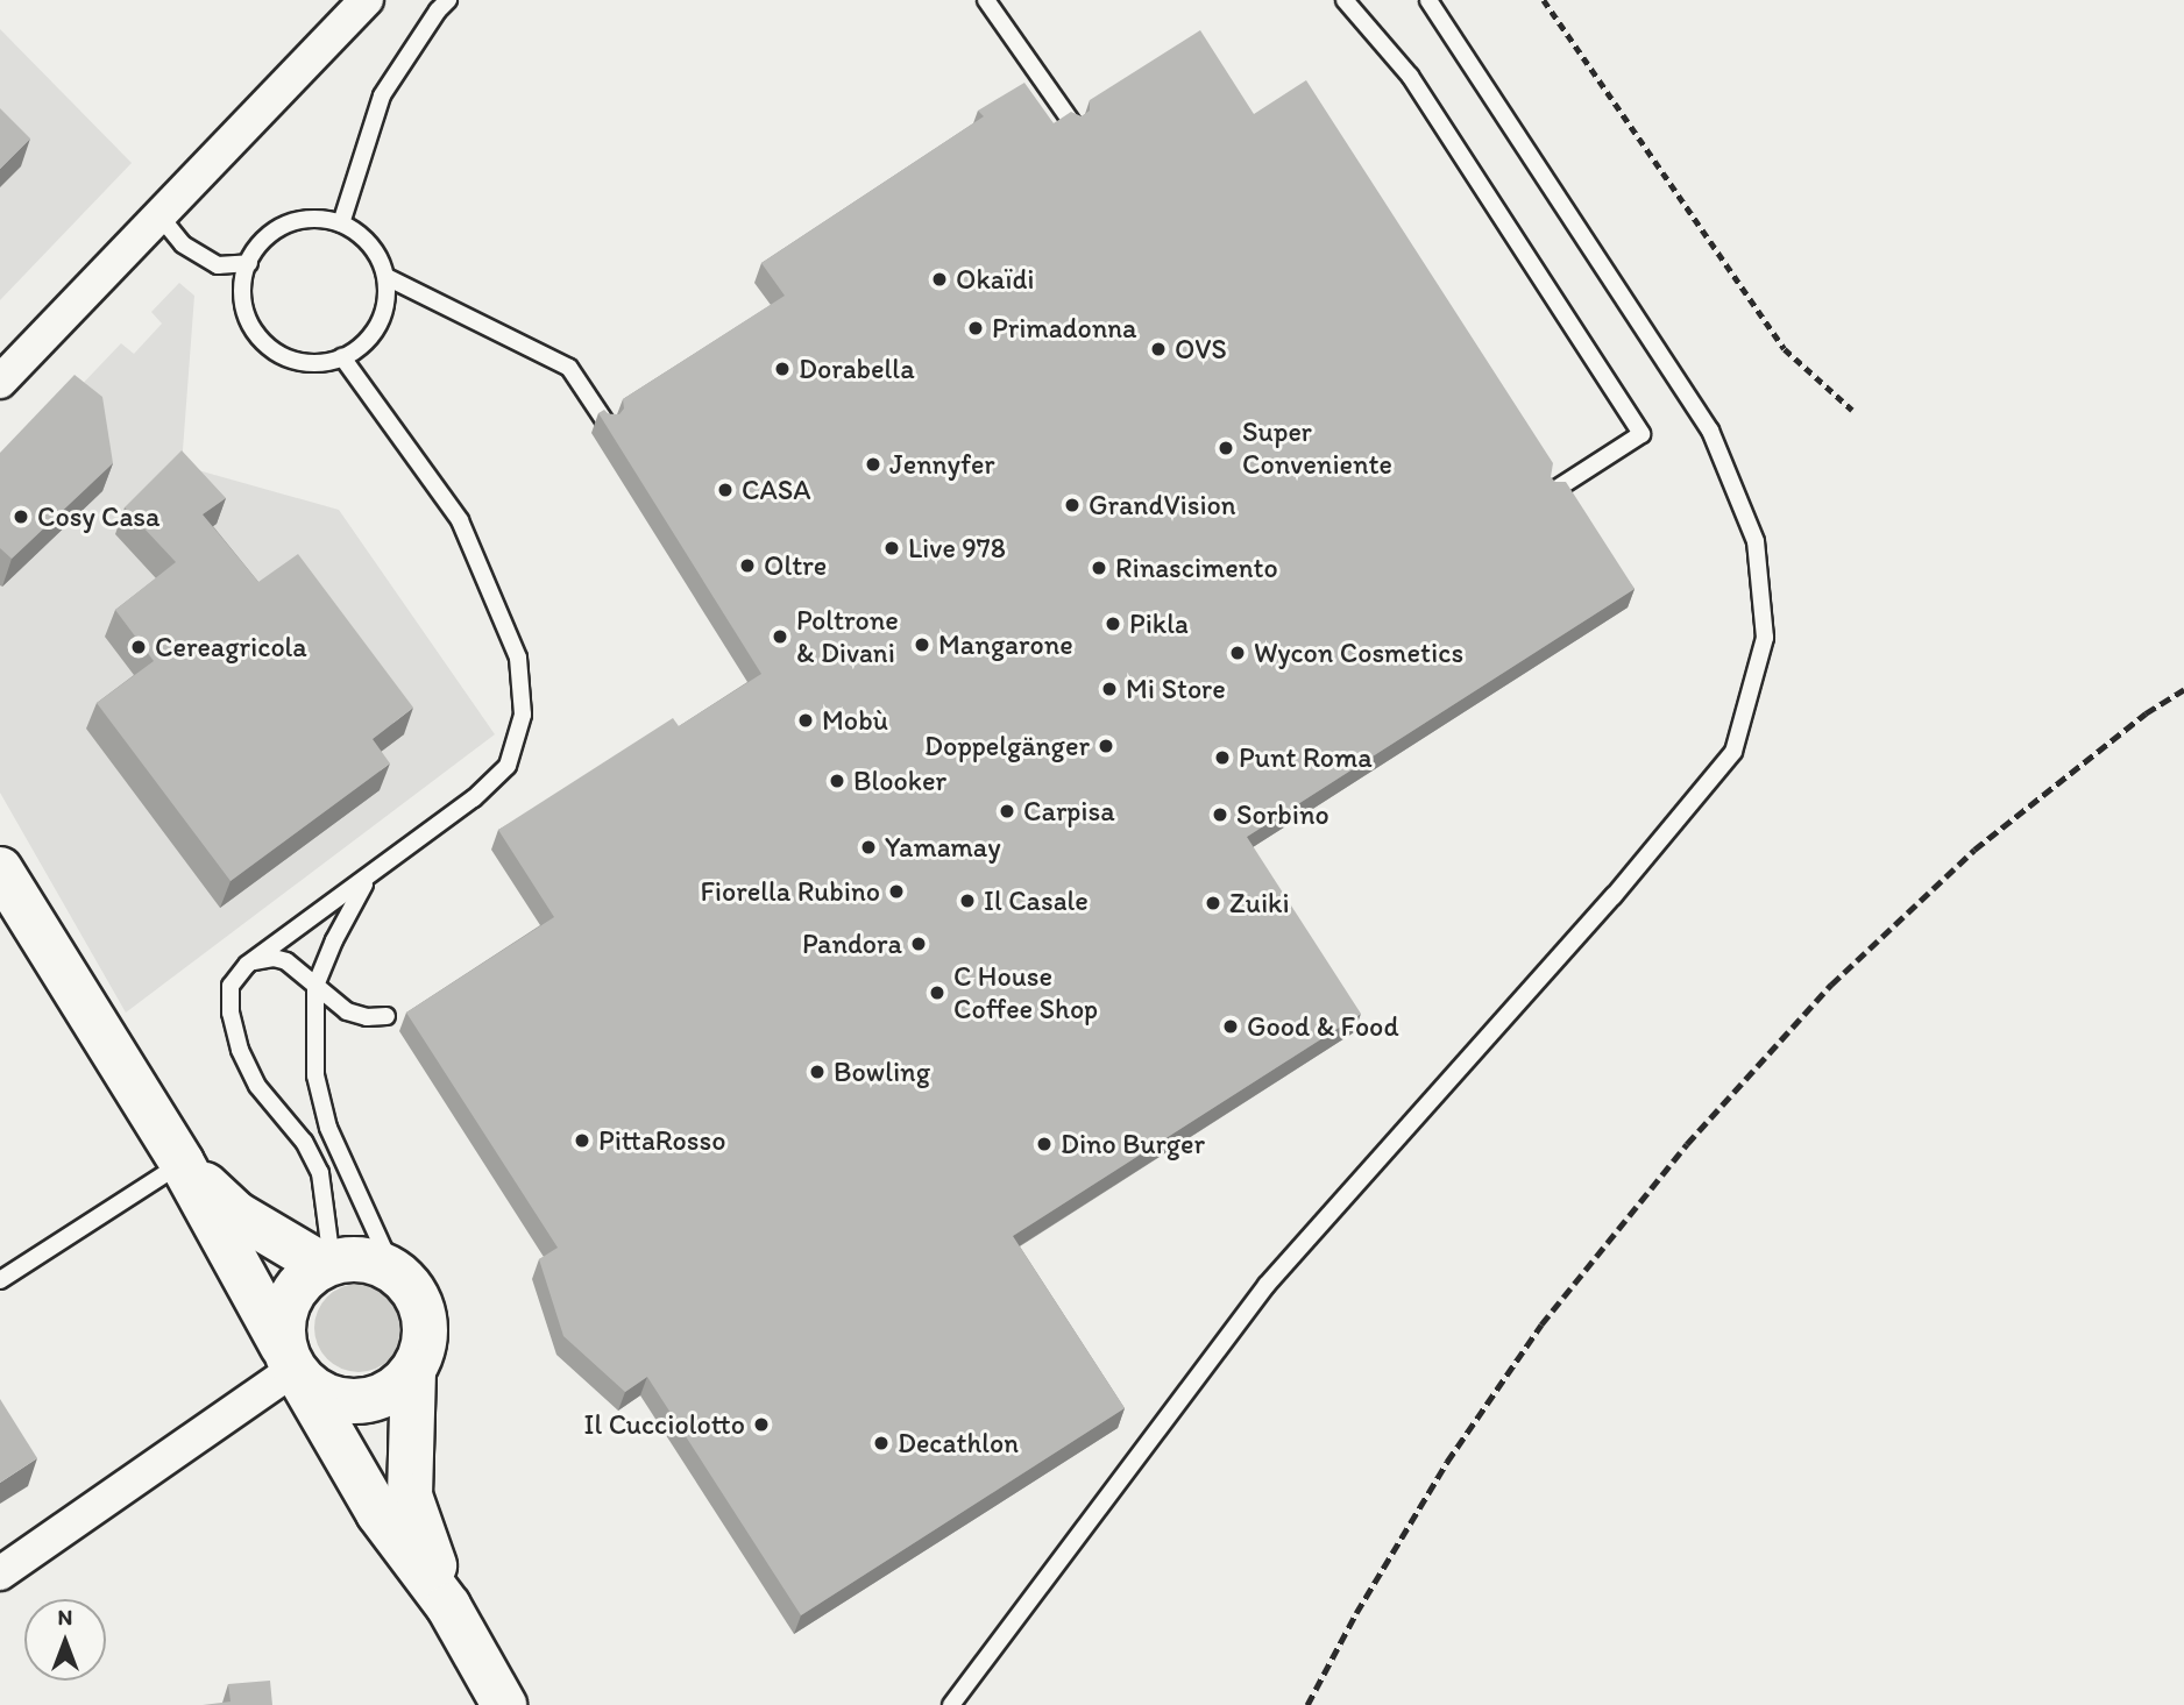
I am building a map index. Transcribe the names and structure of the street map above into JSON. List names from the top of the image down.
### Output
{
  "places": [
    "Okaïdi",
    "Primadonna",
    "OVS",
    "Dorabella",
    "Super Conveniente",
    "Jennyfer",
    "CASA",
    "GrandVision",
    "Cosy Casa",
    "Live 978",
    "Oltre",
    "Rinascimento",
    "Pikla",
    "Poltrone & Divani",
    "Mangarone",
    "Cereagricola",
    "Wycon Cosmetics",
    "Mi Store",
    "Mobù",
    "Doppelgänger",
    "Punt Roma",
    "Blooker",
    "Carpisa",
    "Sorbino",
    "Yamamay",
    "Fiorella Rubino",
    "Il Casale",
    "Zuiki",
    "Pandora",
    "C House Coffee Shop",
    "Good & Food",
    "Bowling",
    "PittaRosso",
    "Dino Burger",
    "Il Cucciolotto",
    "Decathlon"
  ],
  "north": "top"
}
